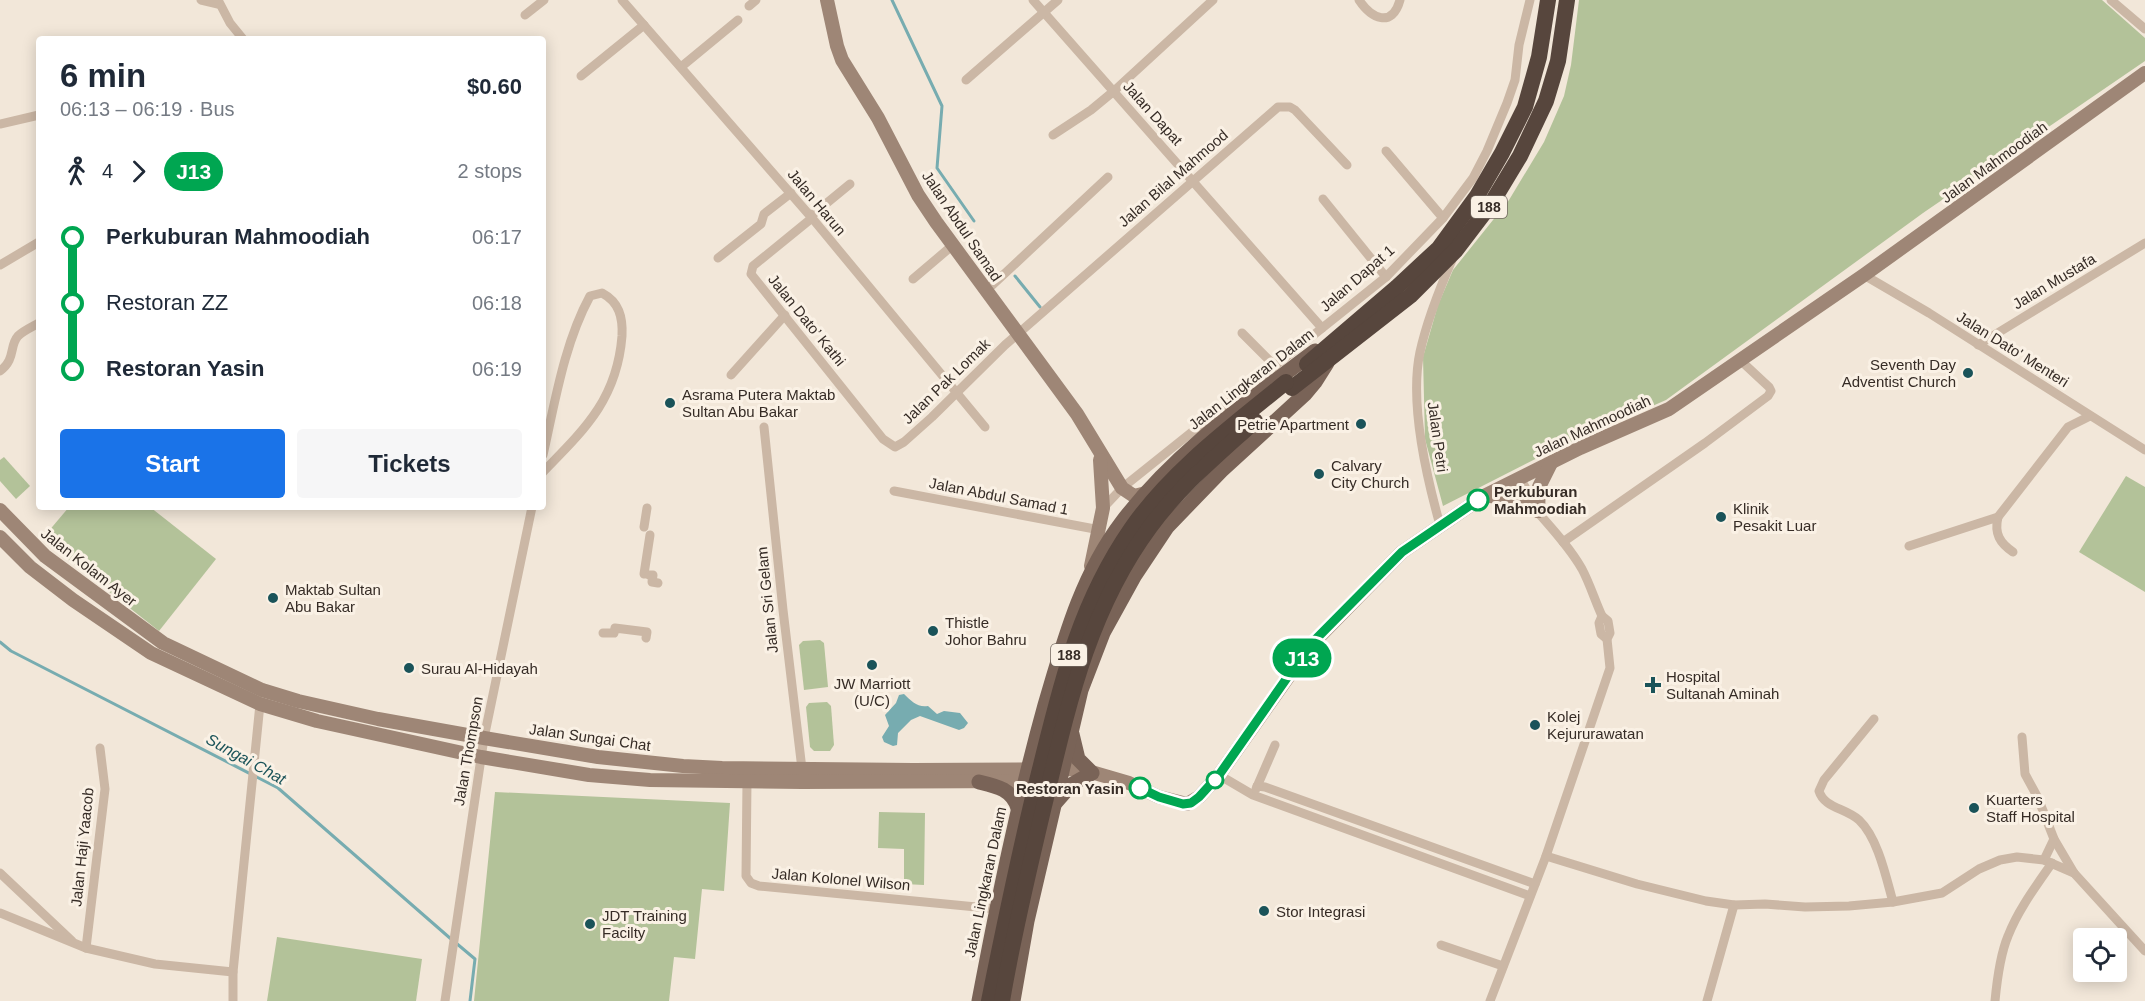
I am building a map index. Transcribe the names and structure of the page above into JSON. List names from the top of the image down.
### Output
{
  "streets": {
    "highway": ["188", "Jalan Lingkaran Dalam"],
    "main road": [
      "Jalan Mahmoodiah",
      "Jalan Abdul Samad",
      "Jalan Kolam Ayer",
      "Jalan Sungai Chat"
    ],
    "street": [
      "Jalan Dapat",
      "Jalan Bilal Mahmood",
      "Jalan Harun",
      "Jalan Dapat 1",
      "Jalan Mustafa",
      "Jalan Dato’ Kathi",
      "Jalan Dato' Menteri",
      "Jalan Pak Lomak",
      "Jalan Petri",
      "Jalan Abdul Samad 1",
      "Jalan Sri Gelam",
      "Jalan Thompson",
      "Jalan Haji Yaacob",
      "Jalan Kolonel Wilson"
    ]
  },
  "crossings": [
    ["Jalan Dapat", "Jalan Bilal Mahmood"],
    ["Jalan Dapat", "Jalan Dapat 1"],
    ["Jalan Mahmoodiah", "Jalan Dato' Menteri"],
    ["Jalan Mahmoodiah", "Jalan Lingkaran Dalam"],
    ["Jalan Mahmoodiah", "Jalan Petri"],
    ["Jalan Mahmoodiah", "Jalan Sungai Chat"],
    ["Jalan Bilal Mahmood", "Jalan Abdul Samad"],
    ["Jalan Bilal Mahmood", "Jalan Pak Lomak"],
    ["Jalan Harun", "Jalan Dato’ Kathi"],
    ["Jalan Harun", "Jalan Pak Lomak"],
    ["Jalan Abdul Samad", "Jalan Dapat 1"],
    ["Jalan Abdul Samad", "Jalan Lingkaran Dalam"],
    ["Jalan Abdul Samad", "Jalan Pak Lomak"],
    ["Jalan Abdul Samad", "Jalan Abdul Samad 1"],
    ["Jalan Mustafa", "Jalan Dato' Menteri"],
    ["Jalan Dato’ Kathi", "Jalan Pak Lomak"],
    ["Jalan Lingkaran Dalam", "Jalan Petri"],
    ["Jalan Lingkaran Dalam", "Jalan Sungai Chat"],
    ["Jalan Lingkaran Dalam", "Jalan Kolonel Wilson"],
    ["Jalan Kolam Ayer", "Jalan Sungai Chat"],
    ["Jalan Sri Gelam", "Jalan Sungai Chat"],
    ["Jalan Sungai Chat", "Jalan Thompson"]
  ],
  "water": ["Sungai Chat"],
  "places": {
    "other": [
      "Seventh Day Adventist Church",
      "Asrama Putera Maktab Sultan Abu Bakar",
      "Petrie Apartment",
      "Calvary City Church",
      "Perkuburan Mahmoodiah",
      "Klinik Pesakit Luar",
      "Maktab Sultan Abu Bakar",
      "Thistle Johor Bahru",
      "JW Marriott (U/C)",
      "Surau Al-Hidayah",
      "Kolej Kejururawatan",
      "Restoran Yasin",
      "Kuarters Staff Hospital",
      "Stor Integrasi",
      "JDT Training Facilty"
    ],
    "health": ["Hospital Sultanah Aminah"]
  },
  "lines": ["bus line J13"],
  "page": {
    "on_map": "J13",
    "heading": ["6 min", "06:13 – 06:19 · Bus", "$0.60"],
    "legs": ["4", "J13", "2 stops"],
    "list": [
      {
        "name": "Perkuburan Mahmoodiah",
        "value": "06:17"
      },
      {
        "name": "Restoran ZZ",
        "value": "06:18"
      },
      {
        "name": "Restoran Yasin",
        "value": "06:19"
      }
    ],
    "buttons": ["Start", "Tickets"]
  }
}
